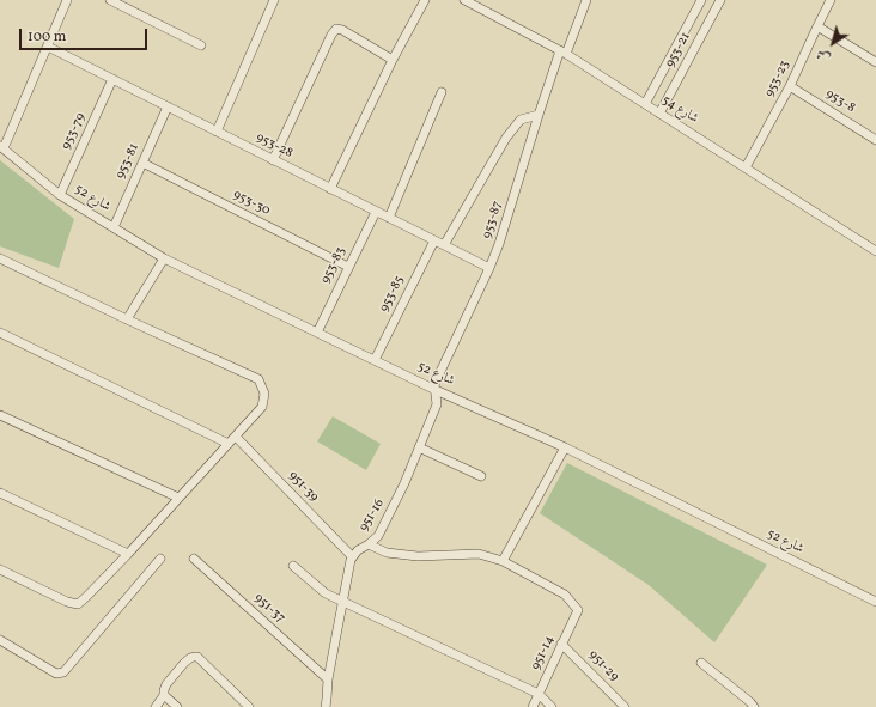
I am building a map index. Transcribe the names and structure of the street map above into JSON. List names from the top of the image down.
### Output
{
  "streets": {
    "street": [
      "953-21",
      "953-23",
      "953-8",
      "شارع 54",
      "953-79",
      "953-28",
      "953-81",
      "شارع 52",
      "953-30",
      "953-87",
      "953-83",
      "953-85",
      "951-39",
      "951-16",
      "951-37",
      "951-14",
      "951-29"
    ]
  },
  "crossings": [
    ["953-21", "شارع 54"],
    ["953-23", "953-8"],
    ["953-23", "شارع 54"],
    ["شارع 54", "953-87"],
    ["953-79", "953-28"],
    ["953-79", "شارع 52"],
    ["953-28", "953-81"],
    ["953-28", "953-87"],
    ["953-28", "953-83"],
    ["953-28", "953-85"],
    ["953-81", "شارع 52"],
    ["953-81", "953-30"],
    ["شارع 52", "953-87"],
    ["شارع 52", "953-83"],
    ["شارع 52", "953-85"],
    ["شارع 52", "951-16"],
    ["953-30", "953-83"],
    ["953-87", "951-16"],
    ["951-39", "951-16"],
    ["951-14", "951-29"]
  ],
  "scale_bar": "100 m",
  "north": "bottom left"
}
